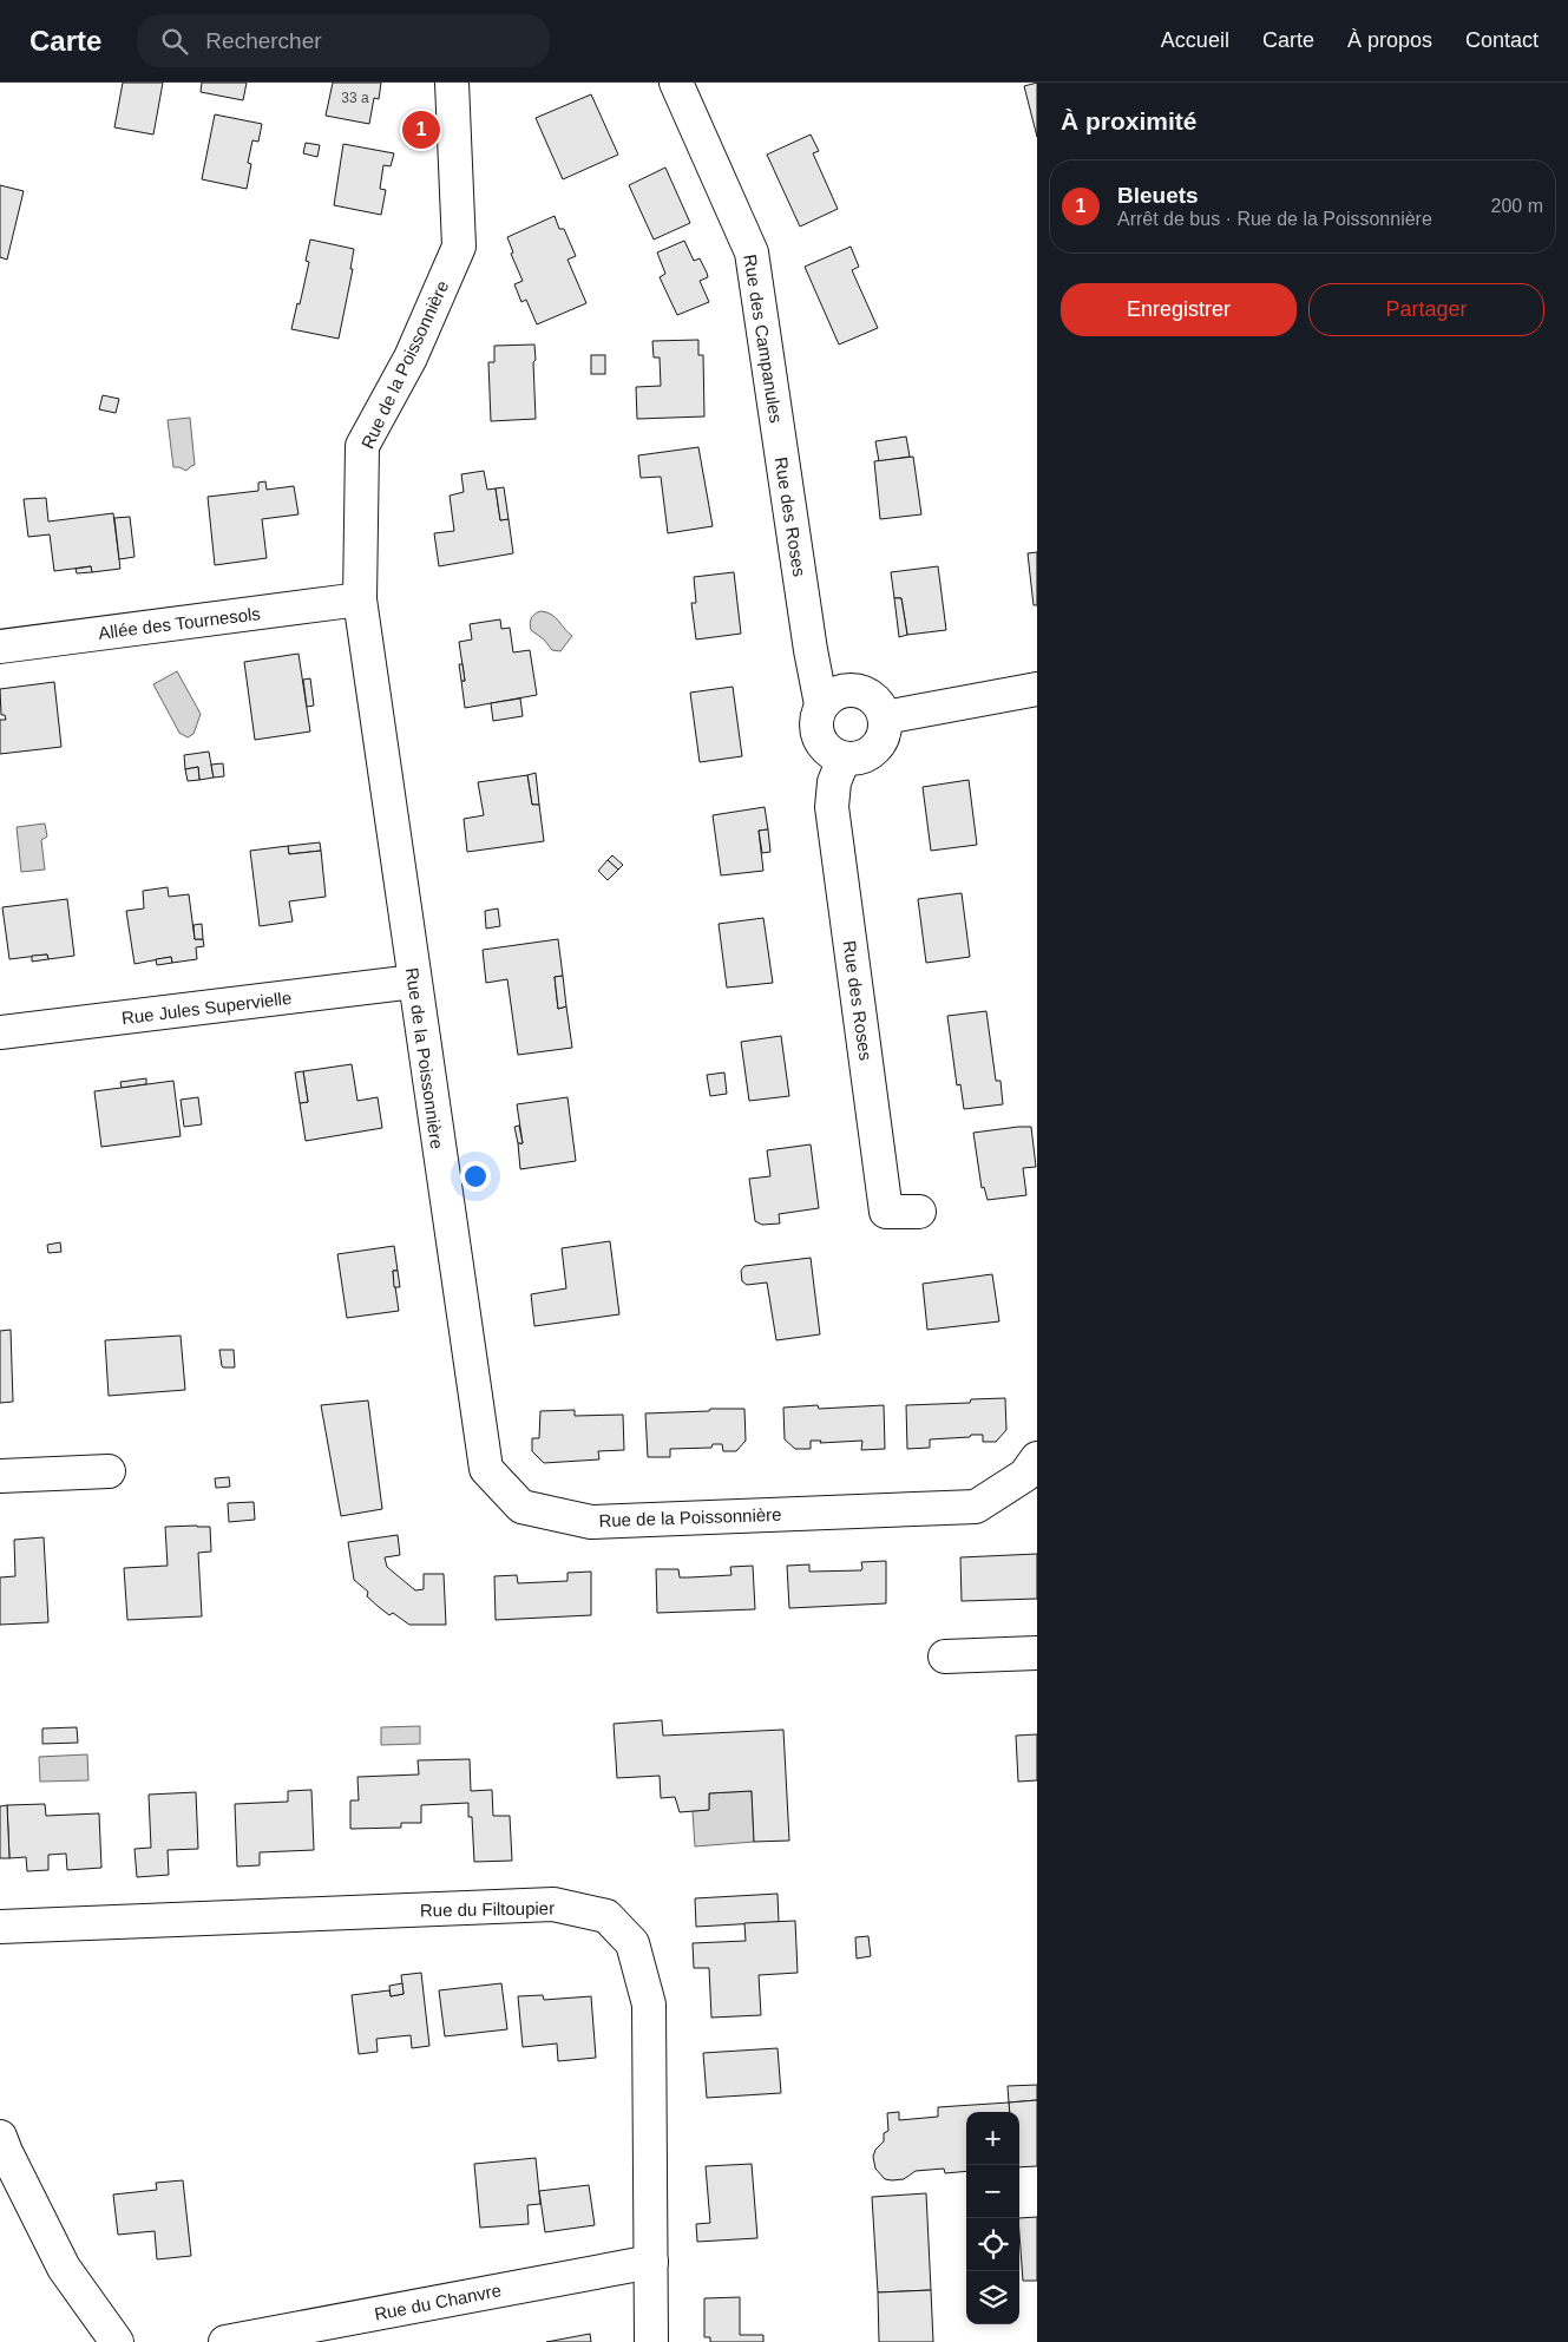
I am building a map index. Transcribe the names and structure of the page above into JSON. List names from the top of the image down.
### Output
{
  "streets": {
    "street": [
      "Rue des Campanules",
      "Rue de la Poissonnière",
      "Rue des Roses",
      "Allée des Tournesols",
      "Rue Jules Supervielle",
      "Rue du Filtoupier",
      "Rue du Chanvre"
    ]
  },
  "crossings": [
    ["Rue des Campanules", "Rue des Roses"],
    ["Rue de la Poissonnière", "Allée des Tournesols"],
    ["Rue de la Poissonnière", "Rue Jules Supervielle"],
    ["Rue du Filtoupier", "Rue du Chanvre"]
  ],
  "house_numbers": ["33 a"],
  "page": {
    "header": "Carte",
    "search": "Rechercher",
    "nav": [
      "Accueil",
      "Carte",
      "À propos",
      "Contact"
    ],
    "heading": "À proximité",
    "pins": "1",
    "list": [
      {
        "mark": "1",
        "name": "Bleuets",
        "note": "Arrêt de bus · Rue de la Poissonnière",
        "value": "200 m"
      }
    ],
    "buttons": ["Enregistrer", "Partager"],
    "map_buttons": ["+", "−"]
  }
}
